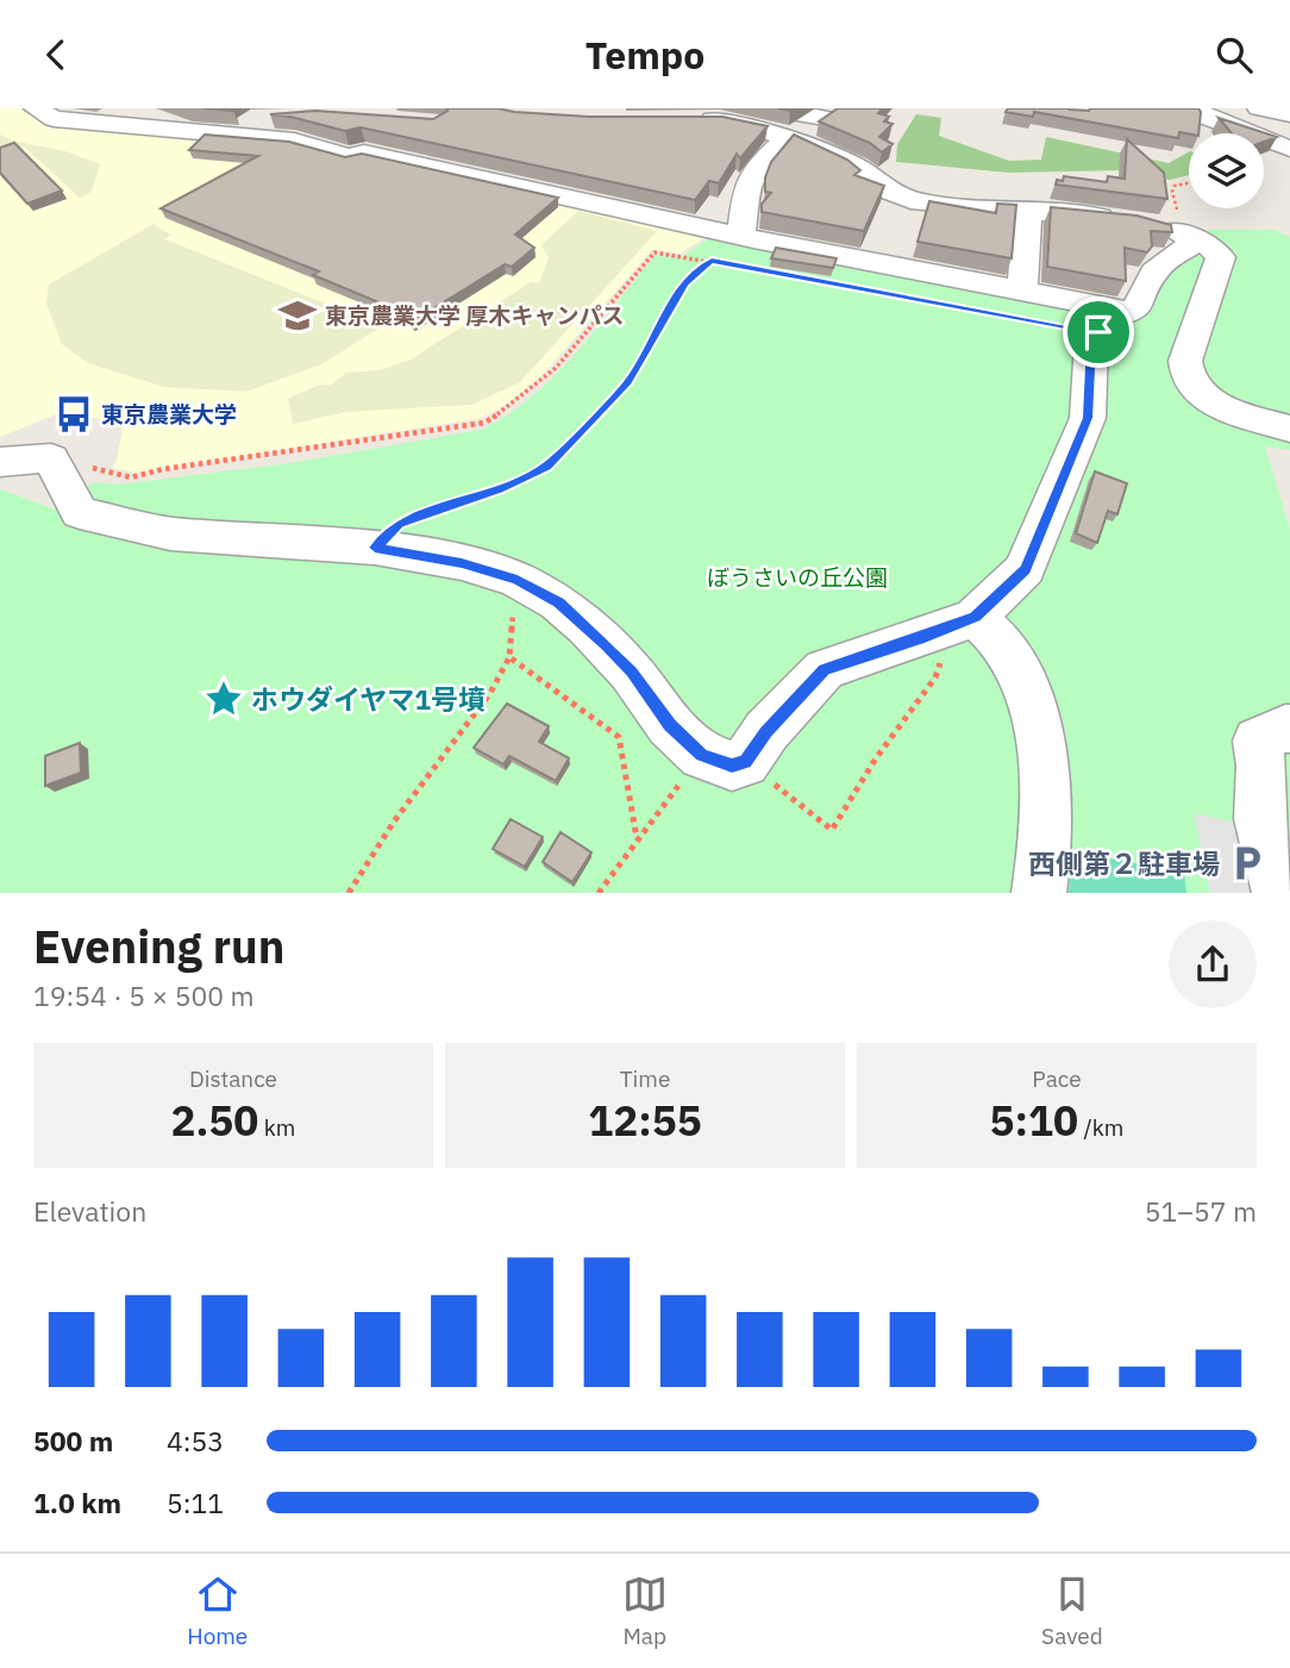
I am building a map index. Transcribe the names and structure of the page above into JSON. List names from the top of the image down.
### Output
{
  "parks": ["ぼうさいの丘公園"],
  "places": {
    "school or university": ["東京農業大学 厚木キャンパス"],
    "bus stop": ["東京農業大学"],
    "place": ["ホウダイヤマ1号墳"],
    "parking": ["西側第２駐車場"]
  },
  "page": {
    "header": "Tempo",
    "heading": ["Evening run", "19:54 · 5 × 500 m"],
    "stats": [
      ["Distance", "2.50 km"],
      ["Time", "12:55"],
      ["Pace", "5:10 /km"]
    ],
    "chart": ["Elevation", "51–57 m"],
    "list": [
      {
        "name": "500 m",
        "note": "4:53"
      },
      {
        "name": "1.0 km",
        "note": "5:11"
      }
    ],
    "tabs": ["Home", "Map", "Saved"]
  }
}
